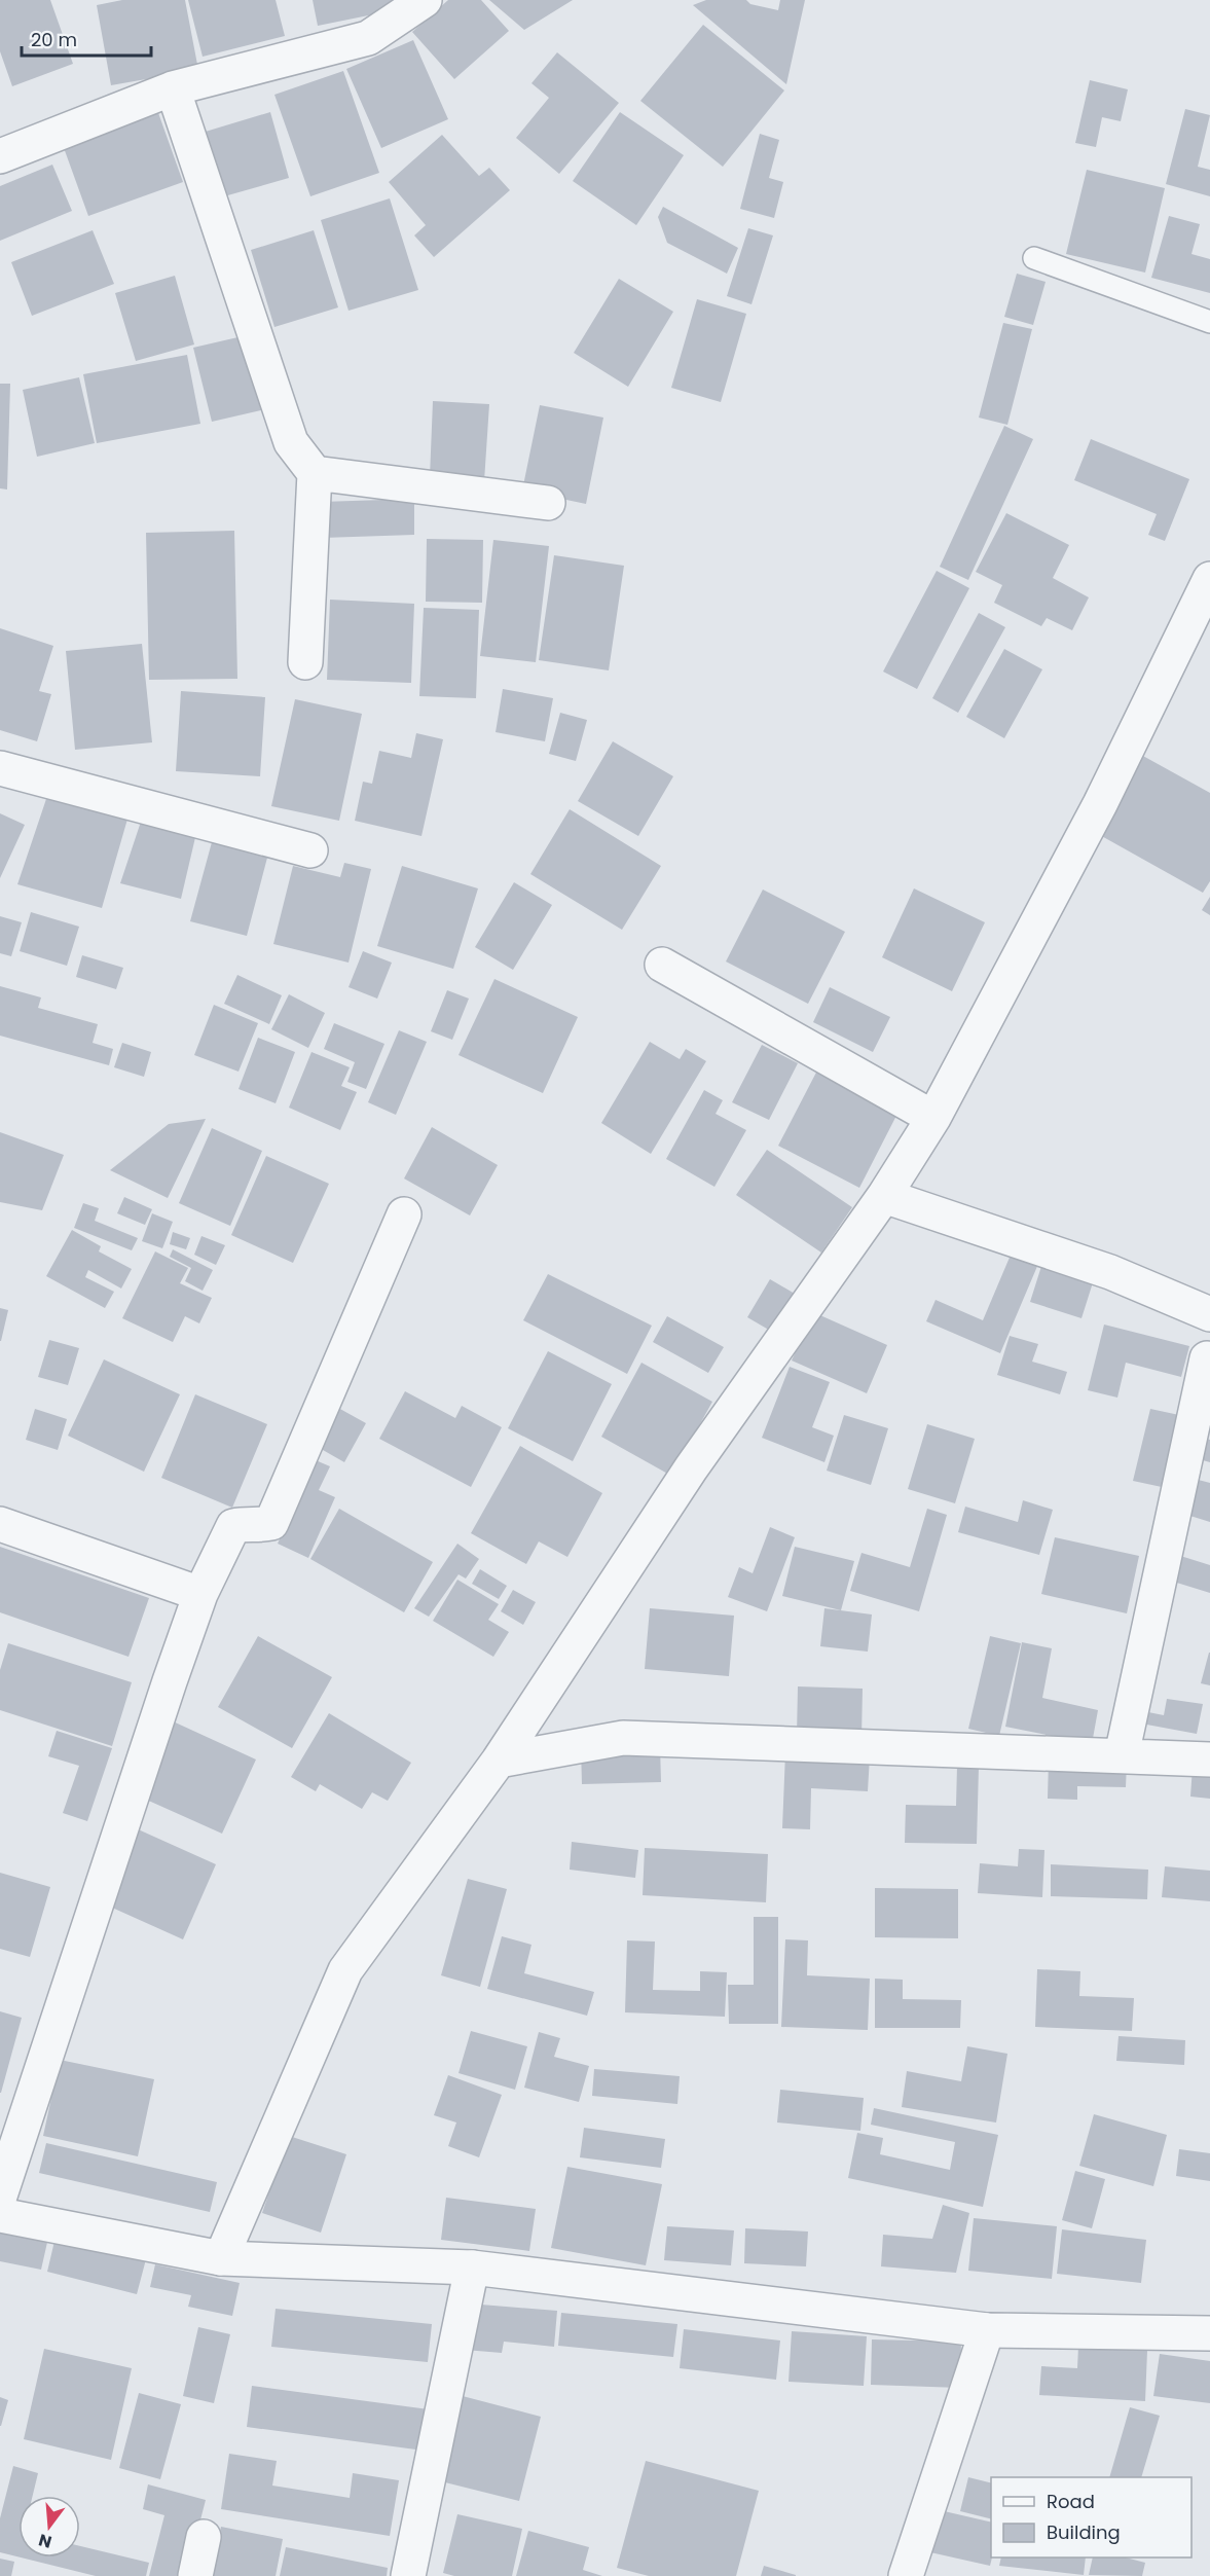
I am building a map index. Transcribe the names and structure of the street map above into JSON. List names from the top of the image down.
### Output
{
  "legend": ["Road", "Building"],
  "scale_bar": "20 m",
  "north": "bottom"
}
